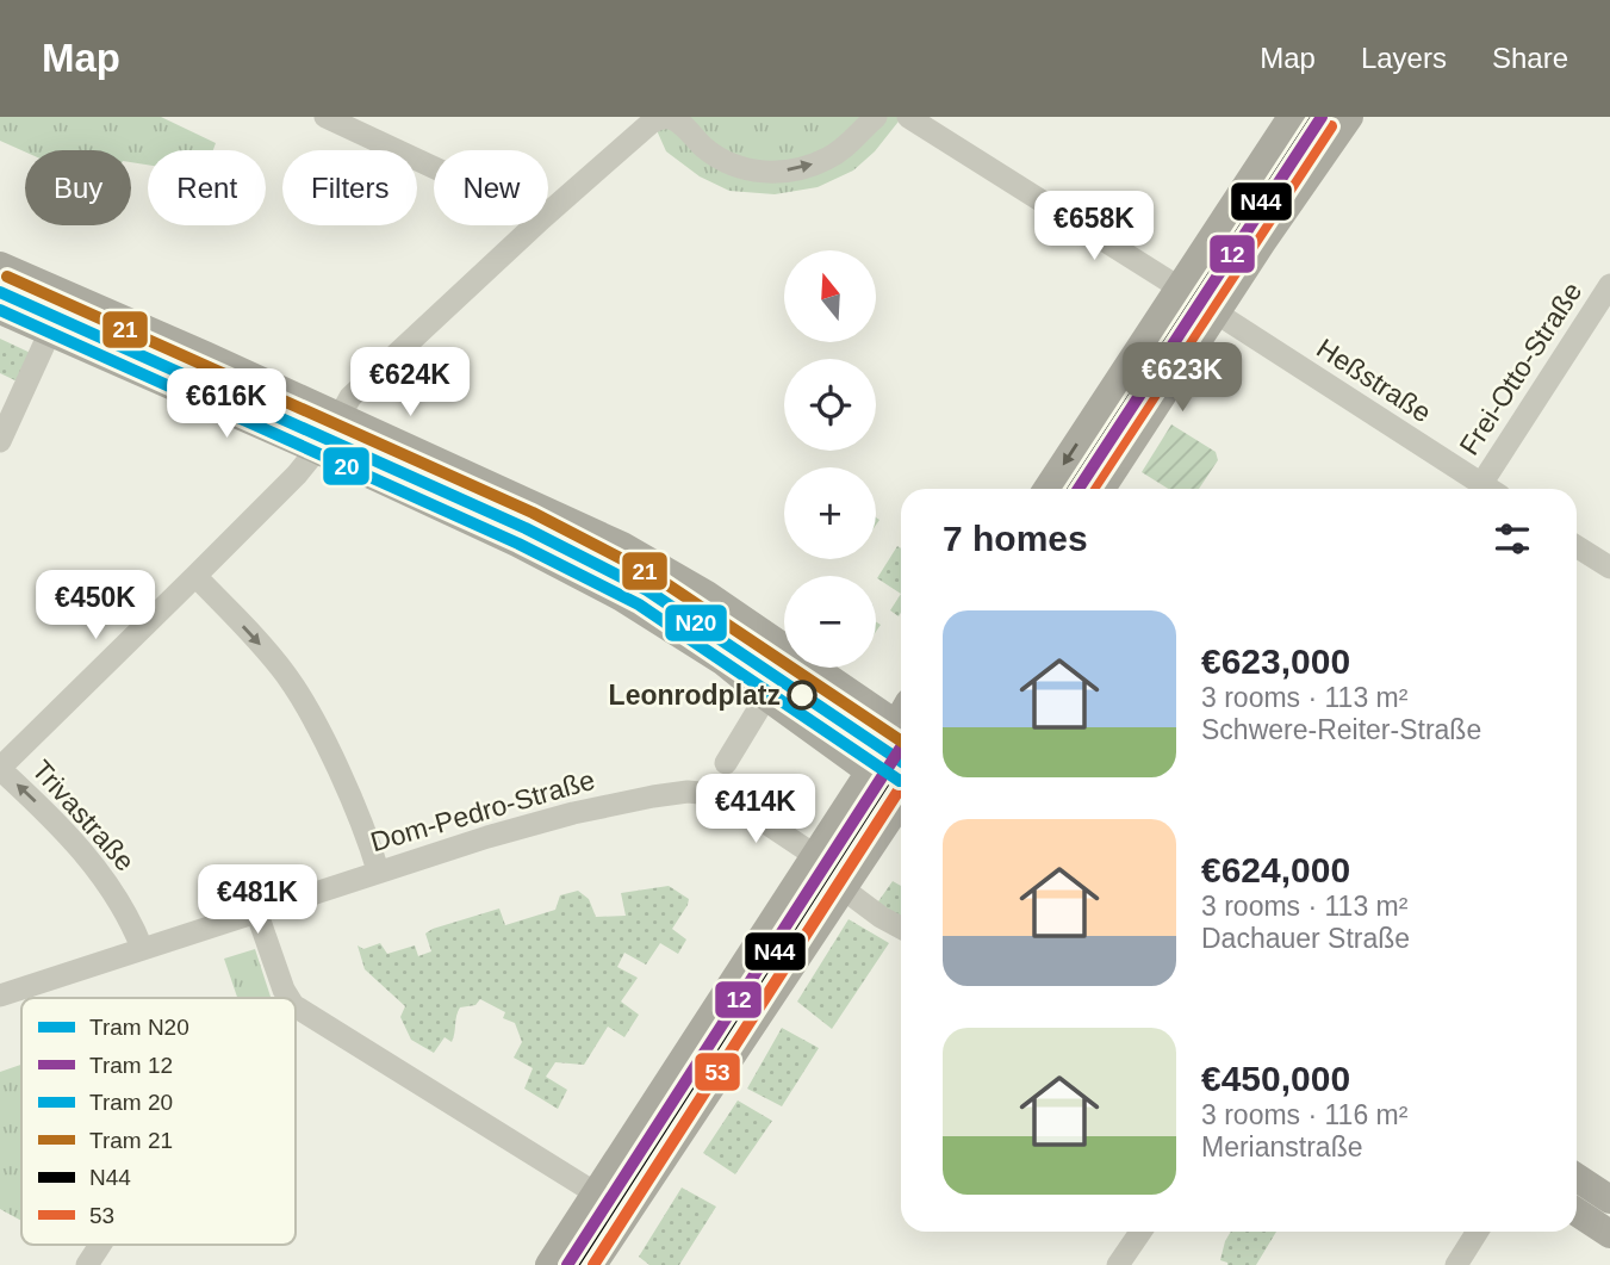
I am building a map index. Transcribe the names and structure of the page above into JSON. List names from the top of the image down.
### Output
{
  "streets": {
    "street": [
      "Frei-Otto-Straße",
      "Heßstraße",
      "Dom-Pedro-Straße",
      "Trivastraße"
    ]
  },
  "crossings": [
    ["Dom-Pedro-Straße", "Trivastraße"]
  ],
  "one_way": ["Trivastraße"],
  "places": ["Leonrodplatz"],
  "lines": [
    "tram line 12",
    "transit line N44",
    "transit line 53",
    "tram line 21",
    "tram line N20",
    "tram line 20"
  ],
  "legend": [
    "Tram N20",
    "Tram 12",
    "Tram 20",
    "Tram 21",
    "N44",
    "53"
  ],
  "north": "top",
  "page": {
    "header": "Map",
    "nav": ["Map", "Layers", "Share"],
    "chip": [
      "Buy",
      "Rent",
      "Filters",
      "New"
    ],
    "price": [
      "€658K",
      "€623K",
      "€624K",
      "€616K",
      "€450K",
      "€414K",
      "€481K"
    ],
    "map_buttons": ["+", "−"],
    "heading": "7 homes",
    "list": [
      {
        "name": "€623,000",
        "note": "3 rooms · 113 m² · Schwere-Reiter-Straße"
      },
      {
        "name": "€624,000",
        "note": "3 rooms · 113 m² · Dachauer Straße"
      },
      {
        "name": "€450,000",
        "note": "3 rooms · 116 m² · Merianstraße"
      }
    ]
  }
}
